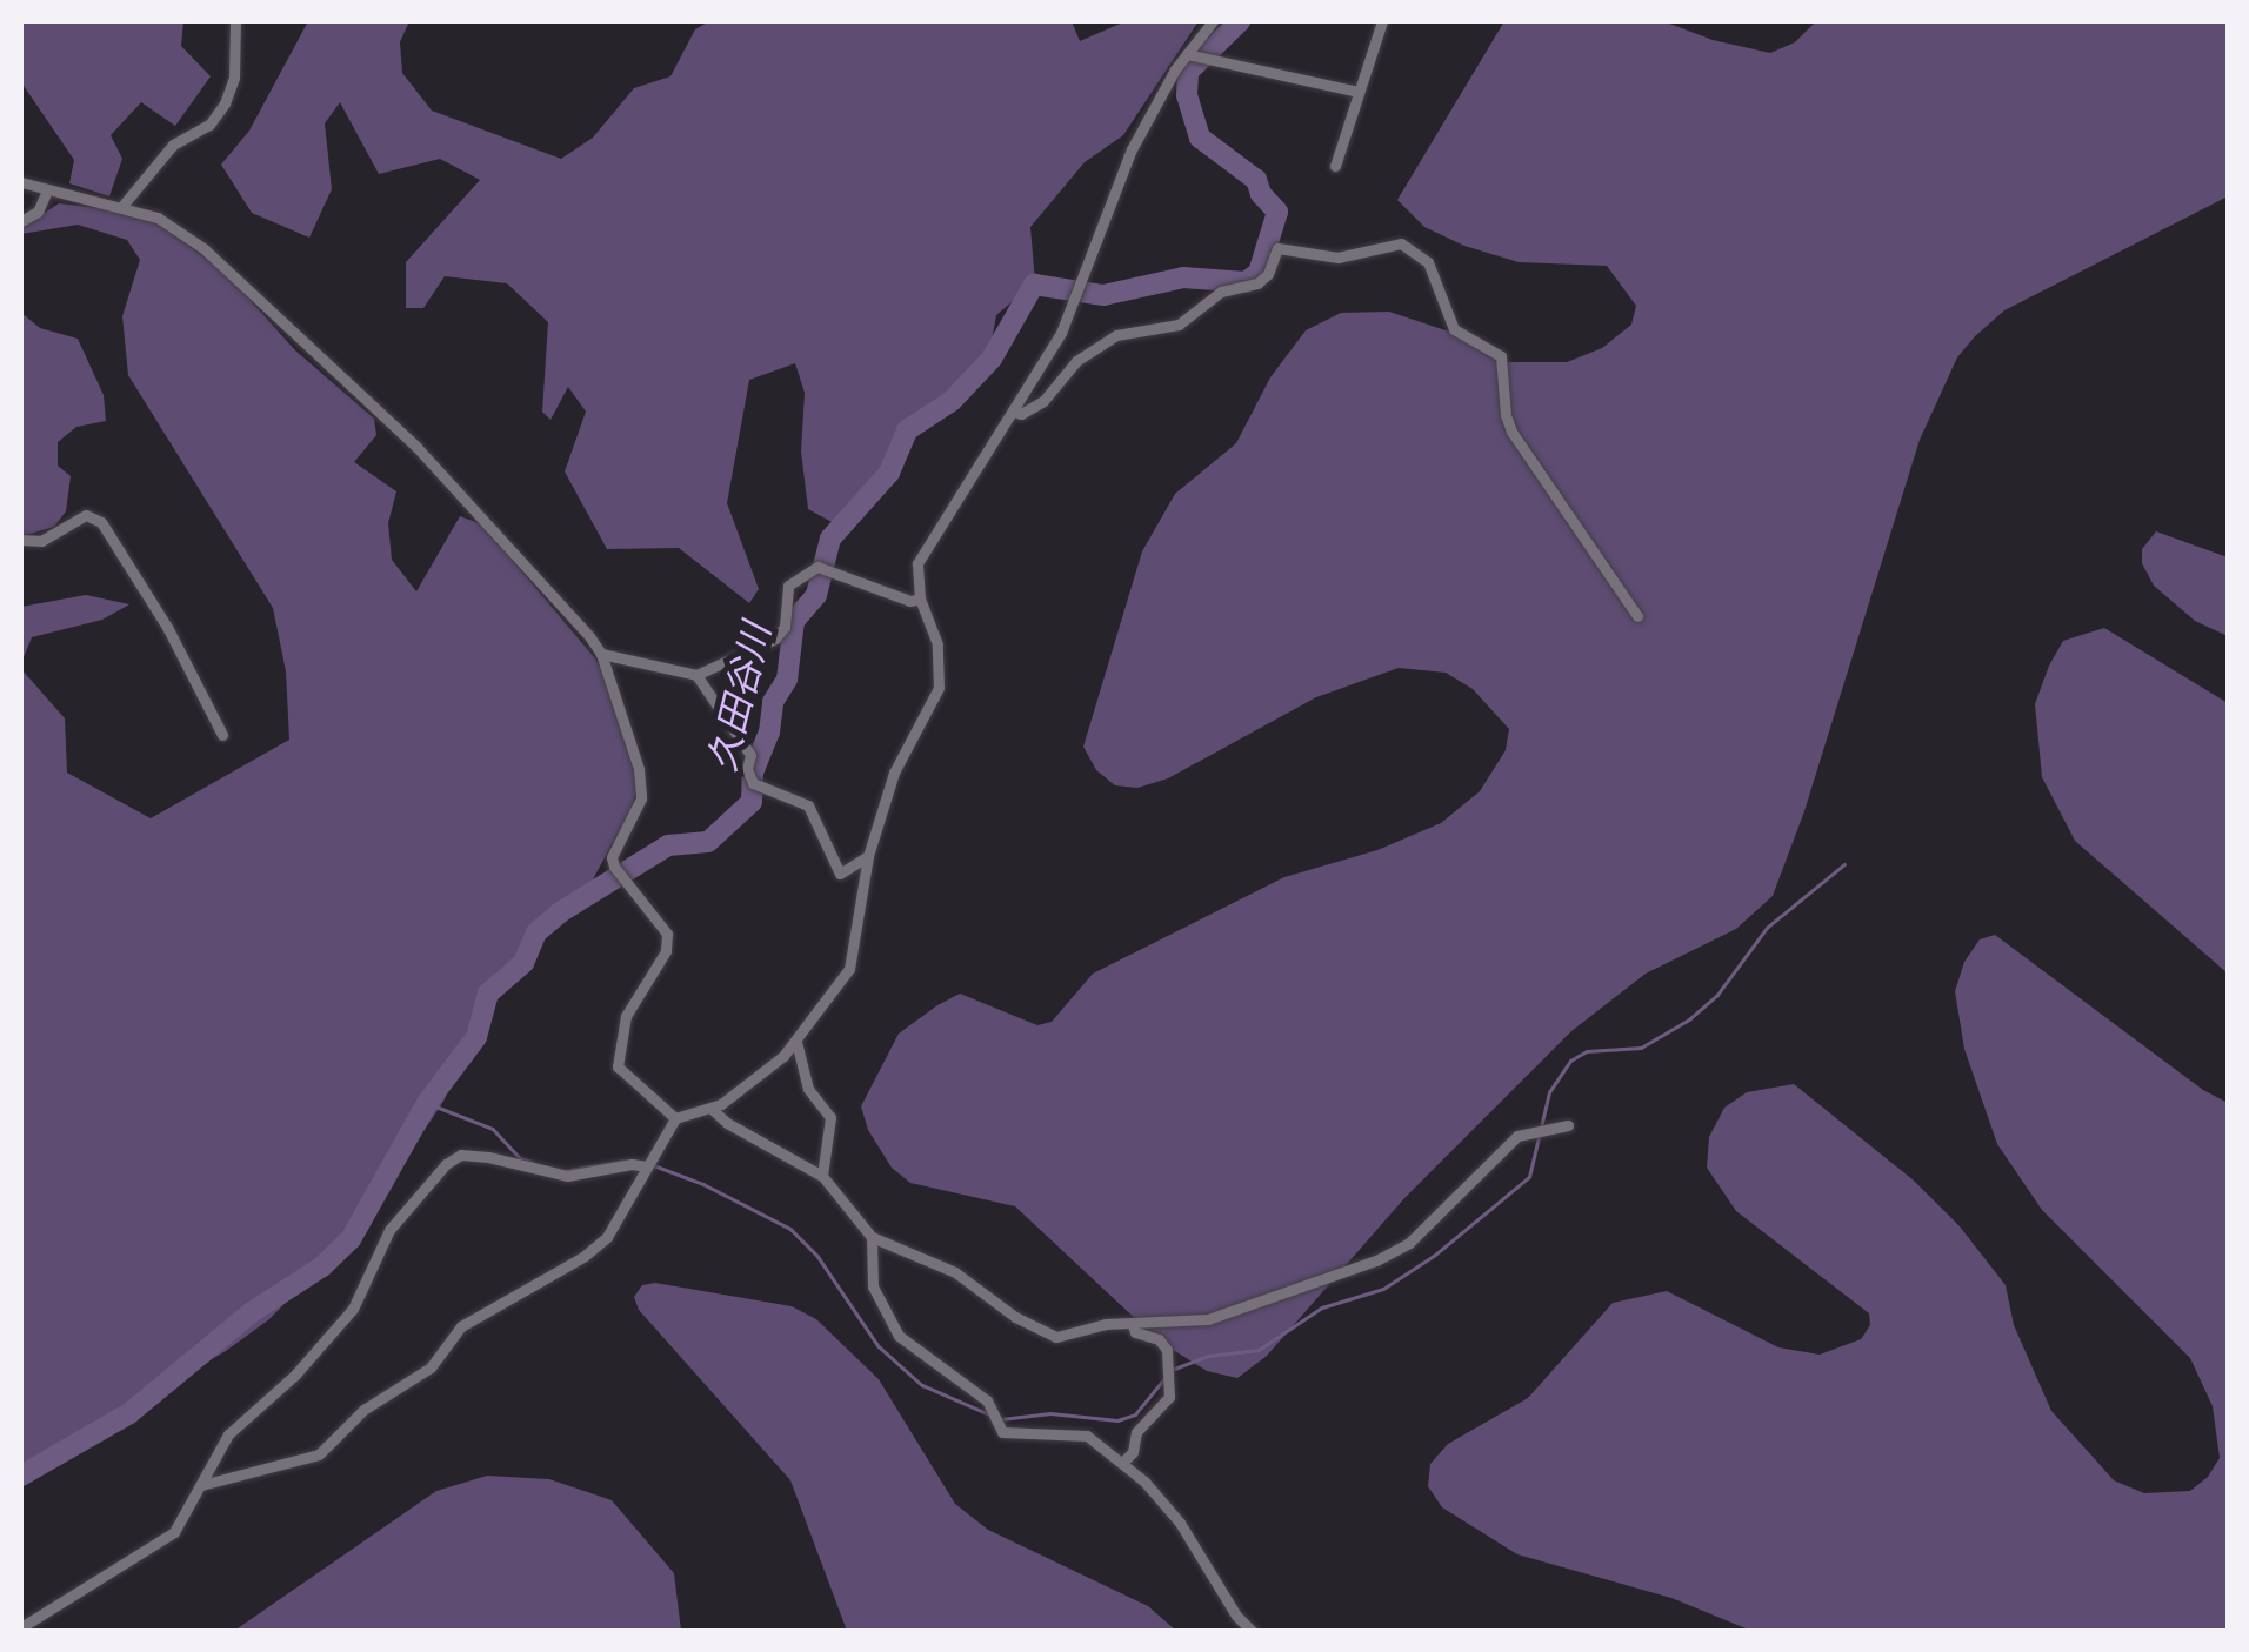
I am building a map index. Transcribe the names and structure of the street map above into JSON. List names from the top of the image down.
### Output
{
  "water": ["久田谷川"]
}
